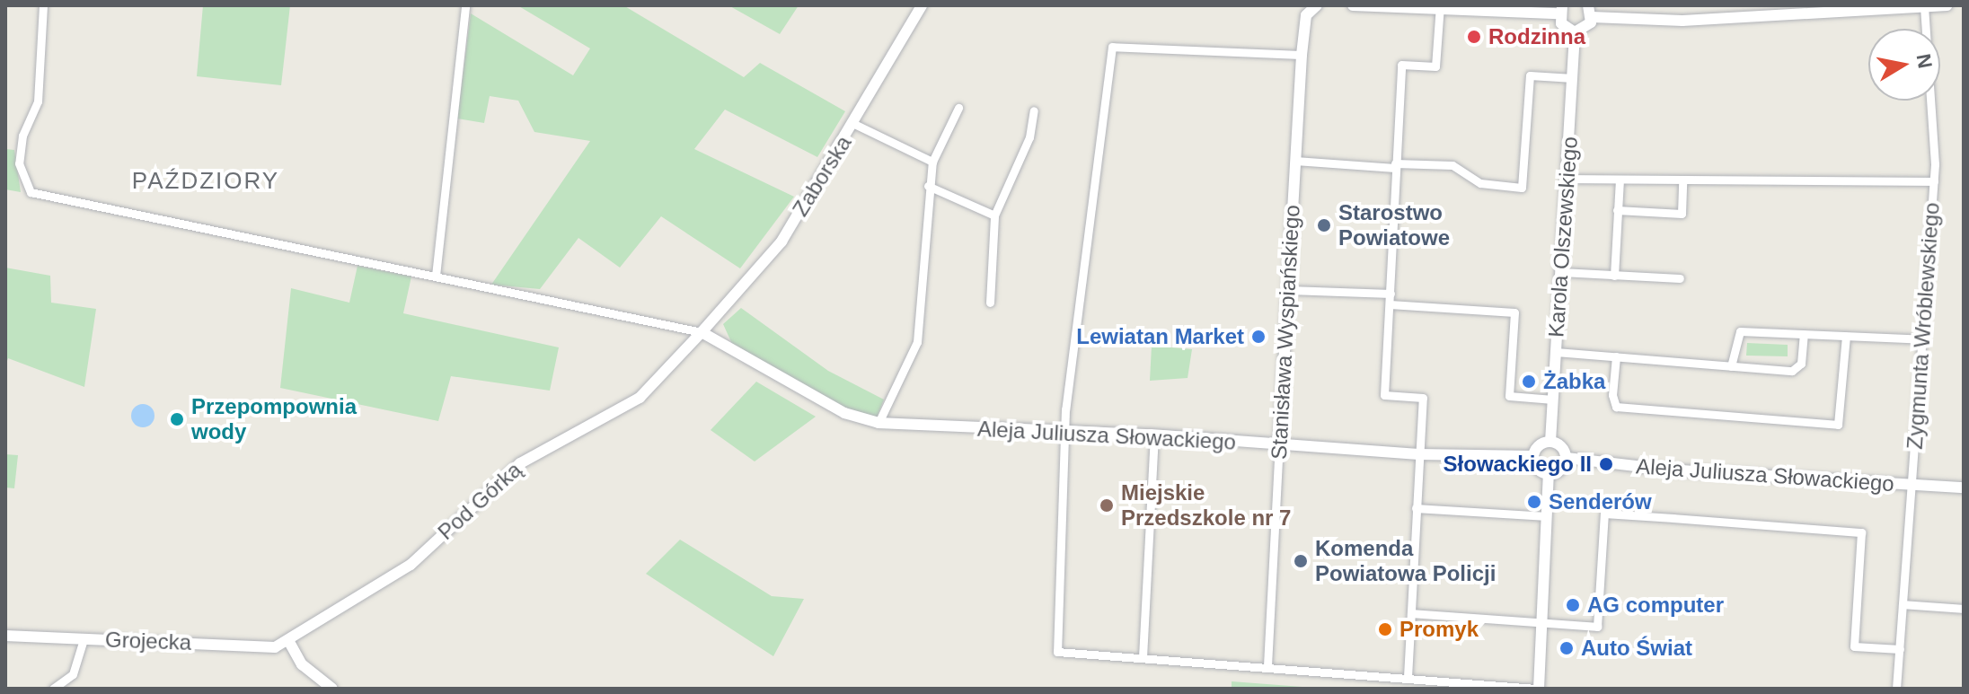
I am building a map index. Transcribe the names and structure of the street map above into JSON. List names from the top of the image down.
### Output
{
  "streets": {
    "street": [
      "Zaborska",
      "Karola Olszewskiego",
      "Zygmunta Wróblewskiego",
      "Stanisława Wyspiańskiego",
      "Aleja Juliusza Słowackiego",
      "Pod Górką",
      "Grojecka"
    ]
  },
  "crossings": [
    ["Zaborska", "Aleja Juliusza Słowackiego"],
    ["Zaborska", "Pod Górką"],
    ["Karola Olszewskiego", "Aleja Juliusza Słowackiego"],
    ["Zygmunta Wróblewskiego", "Aleja Juliusza Słowackiego"],
    ["Stanisława Wyspiańskiego", "Aleja Juliusza Słowackiego"],
    ["Aleja Juliusza Słowackiego", "Pod Górką"],
    ["Pod Górką", "Grojecka"]
  ],
  "districts": ["PAŹDZIORY"],
  "places": [
    "Rodzinna",
    "Starostwo Powiatowe",
    "Lewiatan Market",
    "Żabka",
    "Przepompownia wody",
    "Słowackiego II",
    "Senderów",
    "Miejskie Przedszkole nr 7",
    "Komenda Powiatowa Policji",
    "AG computer",
    "Promyk",
    "Auto Świat"
  ],
  "north": "right"
}
